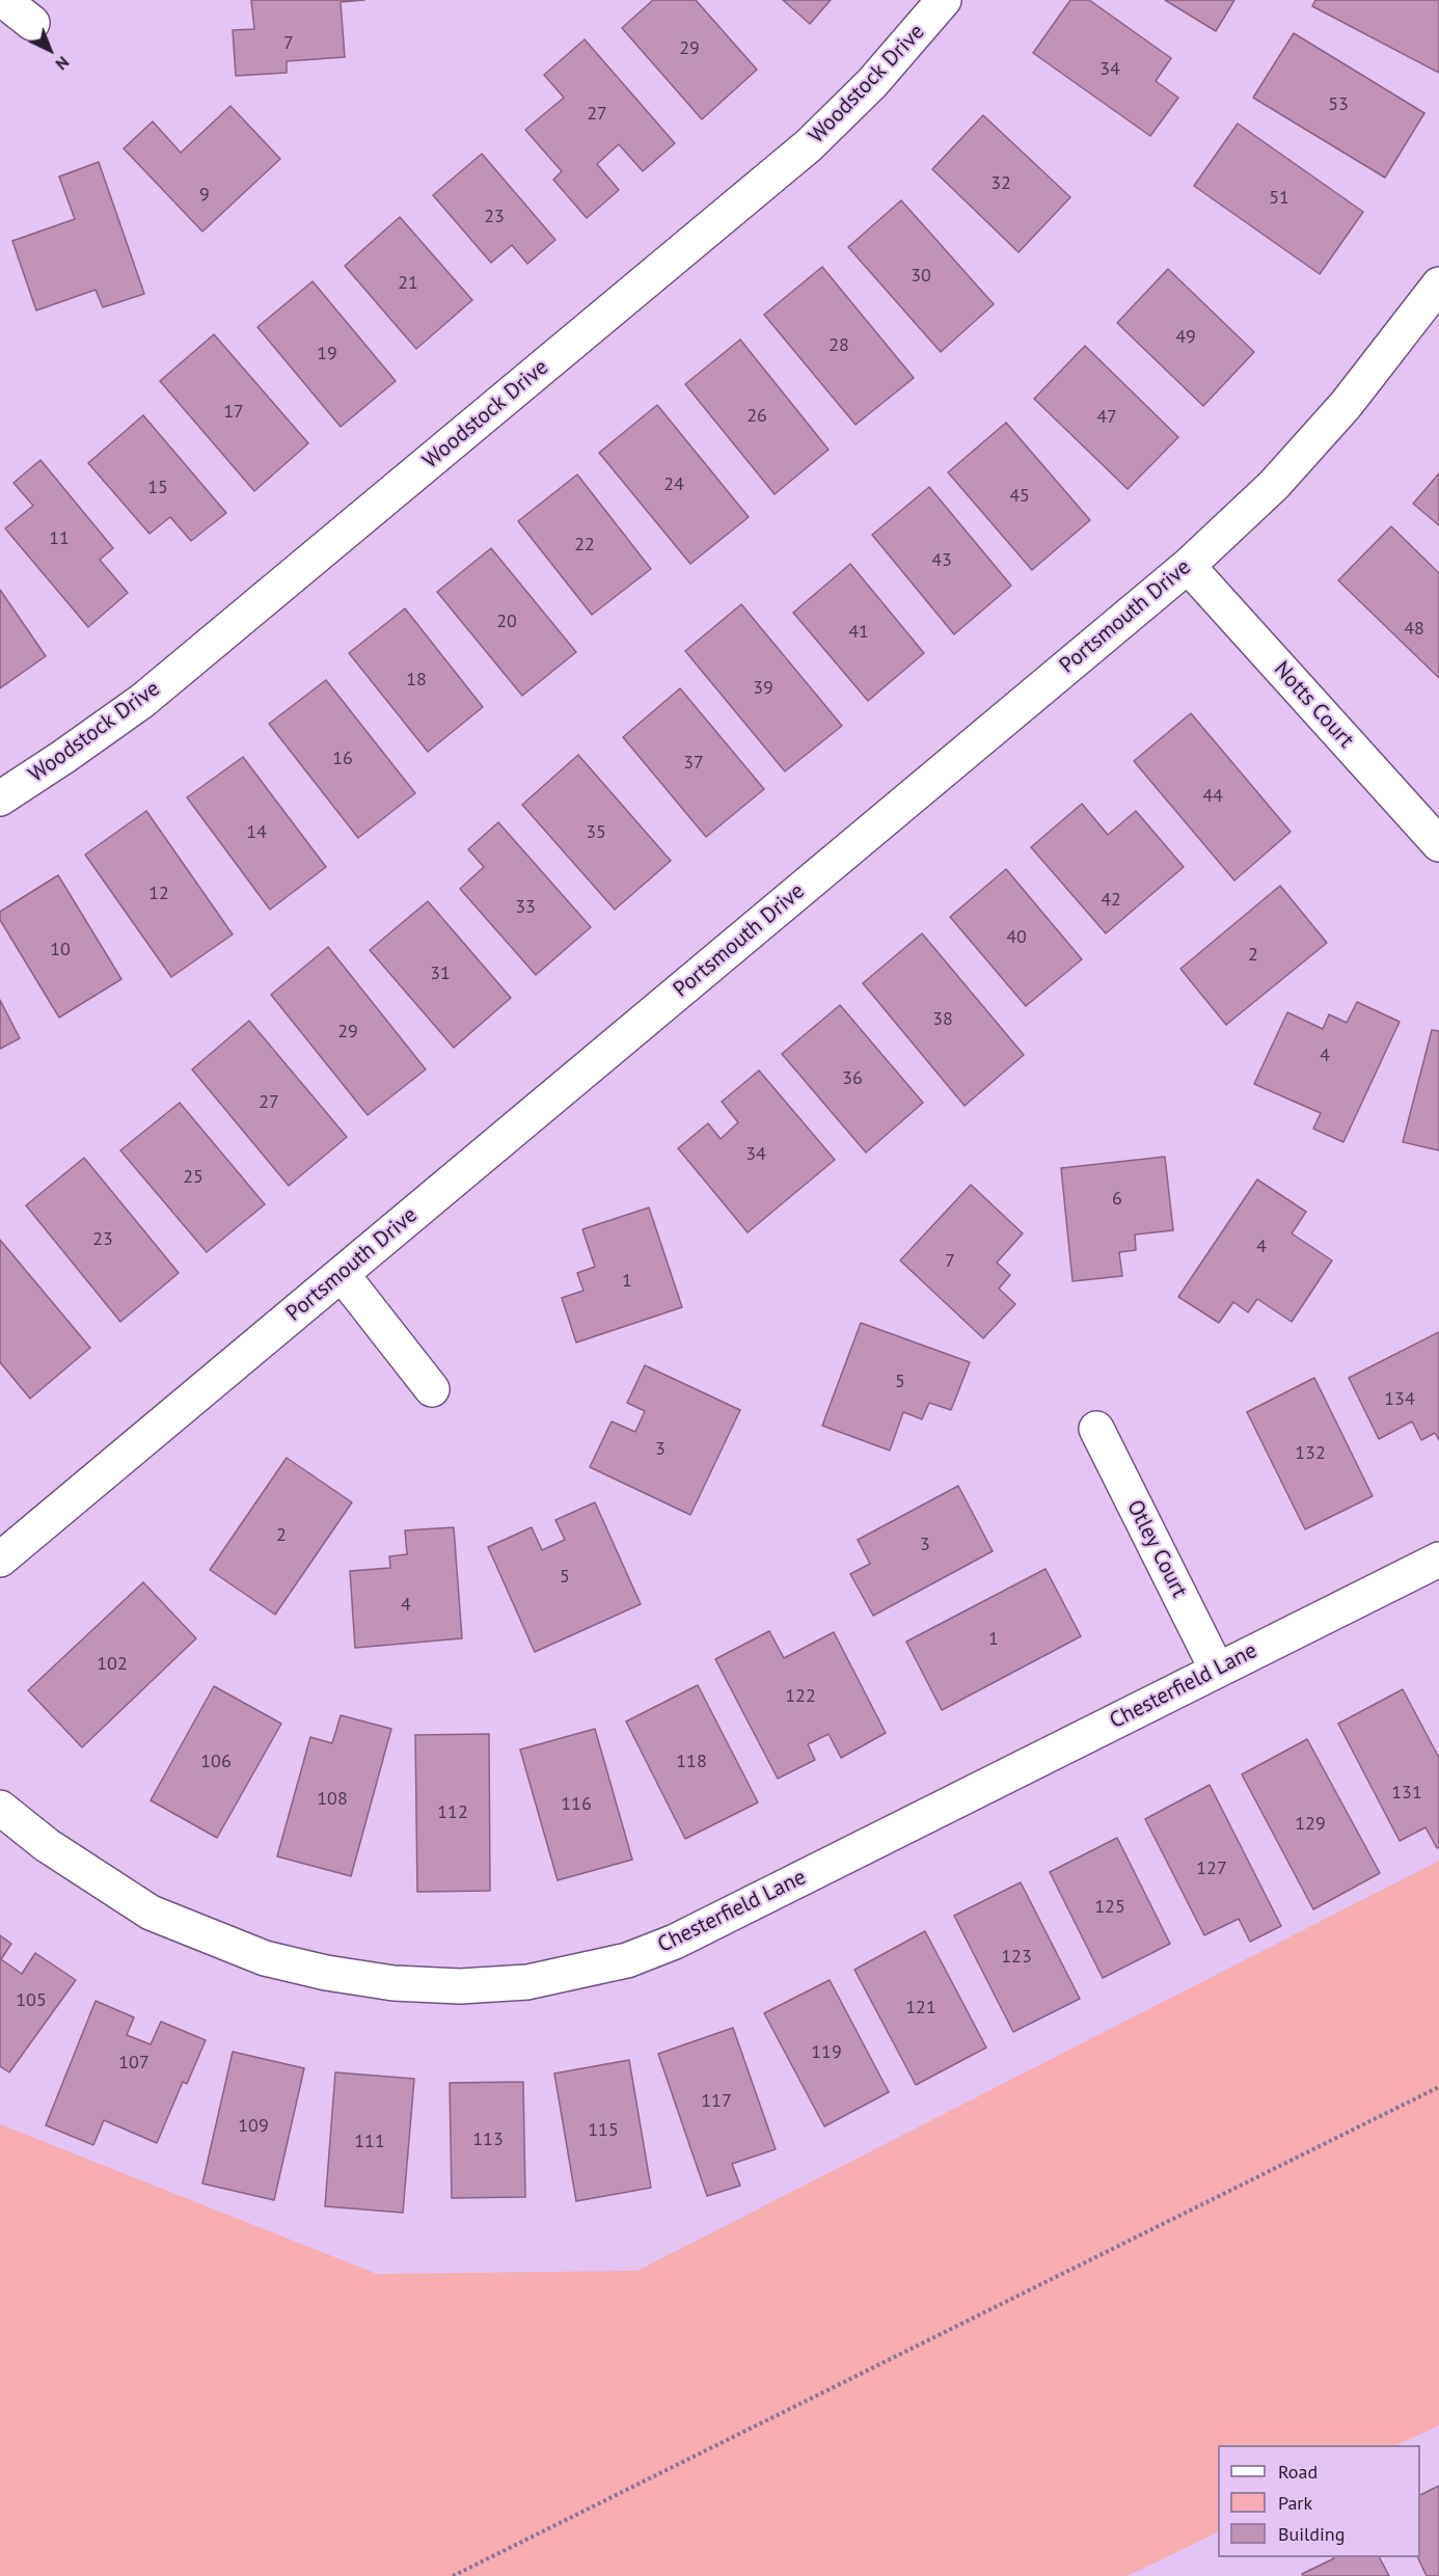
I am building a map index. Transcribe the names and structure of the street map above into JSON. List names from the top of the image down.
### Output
{
  "streets": {
    "street": [
      "Woodstock Drive",
      "Portsmouth Drive",
      "Notts Court",
      "Otley Court",
      "Chesterfield Lane"
    ]
  },
  "crossings": [
    ["Portsmouth Drive", "Notts Court"],
    ["Otley Court", "Chesterfield Lane"]
  ],
  "house_numbers": [
    "7",
    "29",
    "34",
    "53",
    "27",
    "32",
    "9",
    "51",
    "23",
    "30",
    "21",
    "49",
    "28",
    "19",
    "17",
    "26",
    "47",
    "24",
    "15",
    "45",
    "11",
    "22",
    "43",
    "20",
    "48",
    "41",
    "18",
    "39",
    "16",
    "37",
    "44",
    "14",
    "35",
    "12",
    "42",
    "33",
    "40",
    "10",
    "2",
    "31",
    "38",
    "29",
    "4",
    "36",
    "27",
    "34",
    "25",
    "6",
    "23",
    "4",
    "7",
    "1",
    "5",
    "134",
    "3",
    "132",
    "2",
    "3",
    "5",
    "4",
    "1",
    "102",
    "122",
    "106",
    "118",
    "131",
    "108",
    "116",
    "112",
    "129",
    "127",
    "125",
    "123",
    "105",
    "121",
    "119",
    "107",
    "117",
    "109",
    "115",
    "113",
    "111"
  ],
  "legend": ["Road", "Park", "Building"],
  "north": "bottom right"
}
